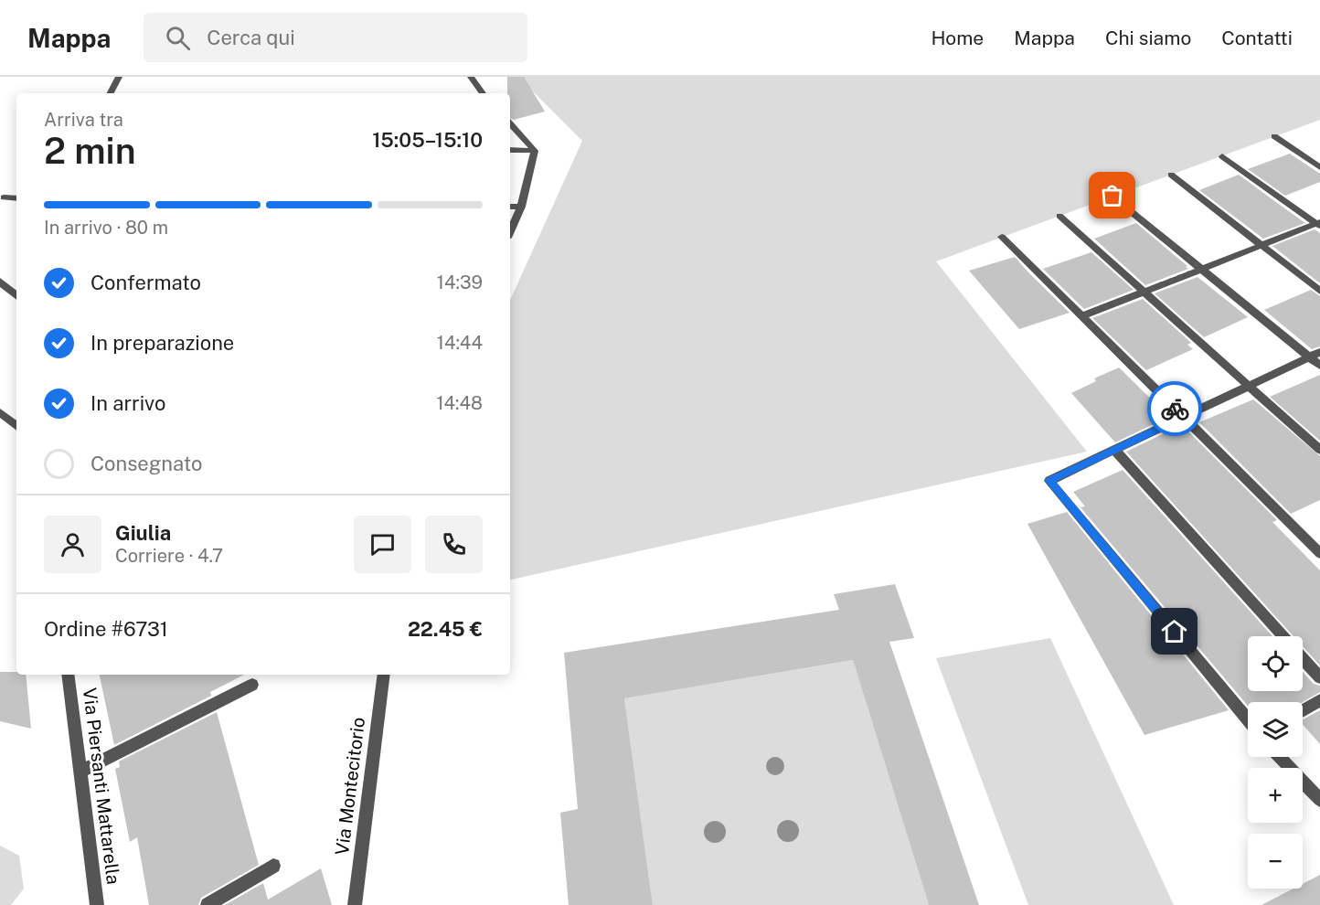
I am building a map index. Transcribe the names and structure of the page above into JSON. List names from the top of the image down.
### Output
{
  "streets": {
    "street": ["Via Piersanti Mattarella", "Via Montecitorio"]
  },
  "page": {
    "header": "Mappa",
    "search": "Cerca qui",
    "nav": [
      "Home",
      "Mappa",
      "Chi siamo",
      "Contatti"
    ],
    "heading": ["2 min", "Arriva tra", "15:05–15:10"],
    "panel": [
      "Giulia",
      "Corriere · 4.7",
      "Ordine #6731",
      "22.45 €"
    ],
    "bar": "In arrivo · 80 m",
    "list": [
      ["Confermato", "14:39"],
      ["In preparazione", "14:44"],
      ["In arrivo", "14:48"],
      "Consegnato"
    ],
    "map_buttons": ["+", "−"]
  }
}
